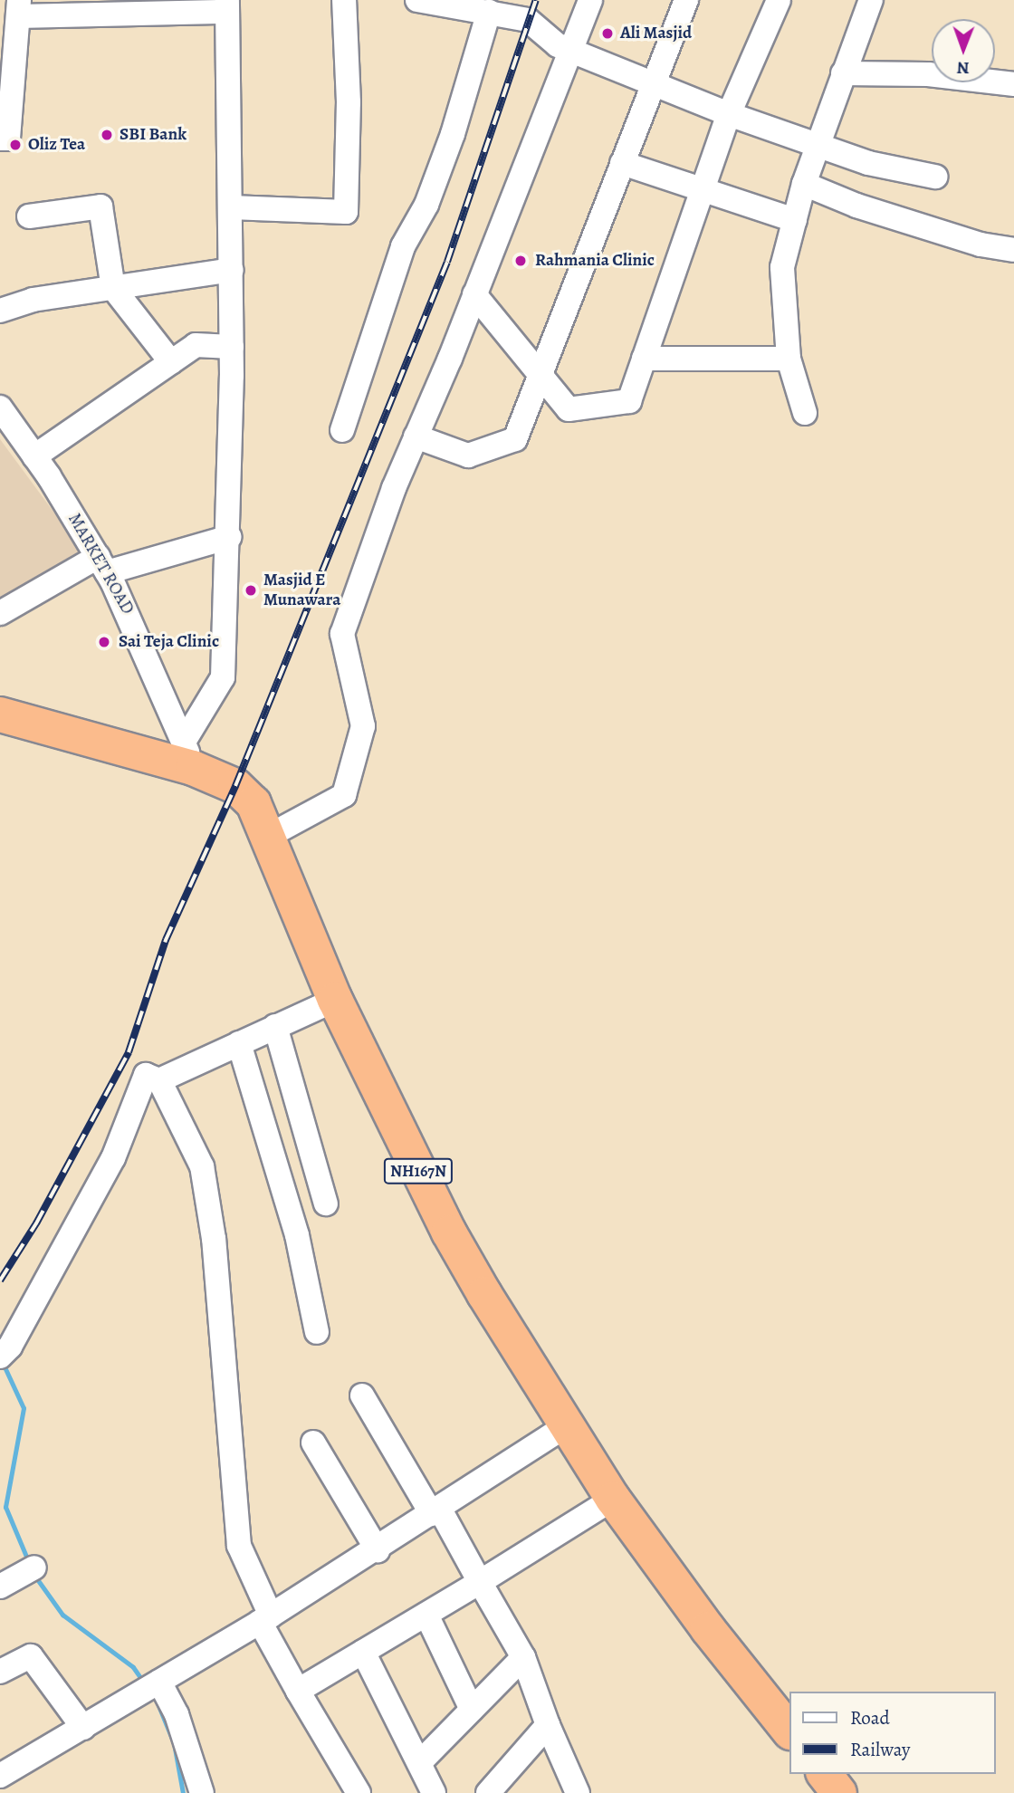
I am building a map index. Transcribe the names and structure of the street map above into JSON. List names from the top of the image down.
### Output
{
  "streets": {
    "highway": ["NH167N"],
    "street": ["MARKET ROAD"]
  },
  "crossings": [
    ["MARKET ROAD", "NH167N"]
  ],
  "places": [
    "Ali Masjid",
    "SBI Bank",
    "Oliz Tea",
    "Rahmania Clinic",
    "Masjid E Munawara",
    "Sai Teja Clinic"
  ],
  "legend": ["Road", "Railway"],
  "north": "bottom"
}
